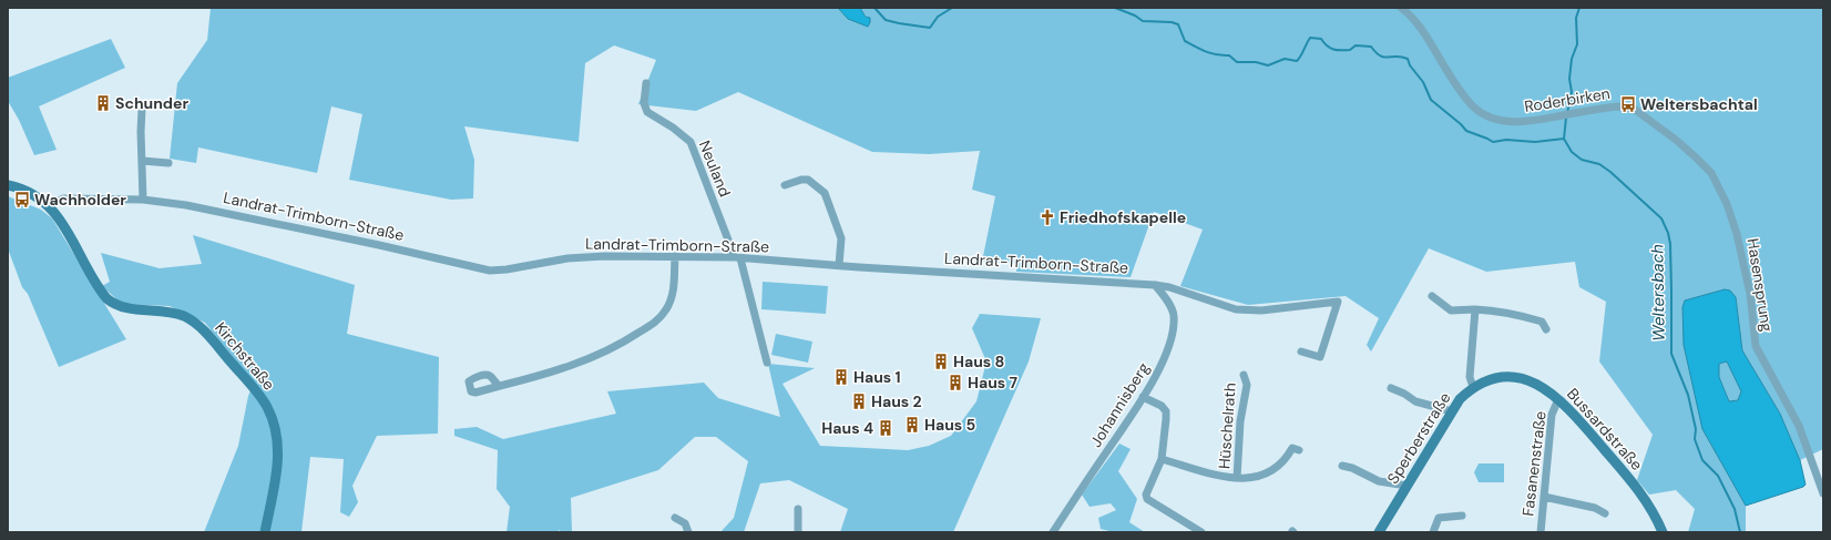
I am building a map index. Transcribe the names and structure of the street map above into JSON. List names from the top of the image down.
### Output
{
  "streets": {
    "street": [
      "Roderbirken",
      "Neuland",
      "Landrat-Trimborn-Straße",
      "Hasensprung",
      "Kirchstraße",
      "Johannisberg",
      "Hüschelrath",
      "Bussardstraße",
      "Sperberstraße",
      "Fasanenstraße"
    ]
  },
  "crossings": [
    ["Roderbirken", "Hasensprung"],
    ["Neuland", "Landrat-Trimborn-Straße"],
    ["Landrat-Trimborn-Straße", "Kirchstraße"],
    ["Landrat-Trimborn-Straße", "Johannisberg"],
    ["Bussardstraße", "Sperberstraße"],
    ["Bussardstraße", "Fasanenstraße"]
  ],
  "water": ["Weltersbach"],
  "places": {
    "building": [
      "Schunder",
      "Haus 8",
      "Haus 1",
      "Haus 7",
      "Haus 2",
      "Haus 5",
      "Haus 4"
    ],
    "bus stop": ["Weltersbachtal", "Wachholder"],
    "church": ["Friedhofskapelle"]
  }
}
